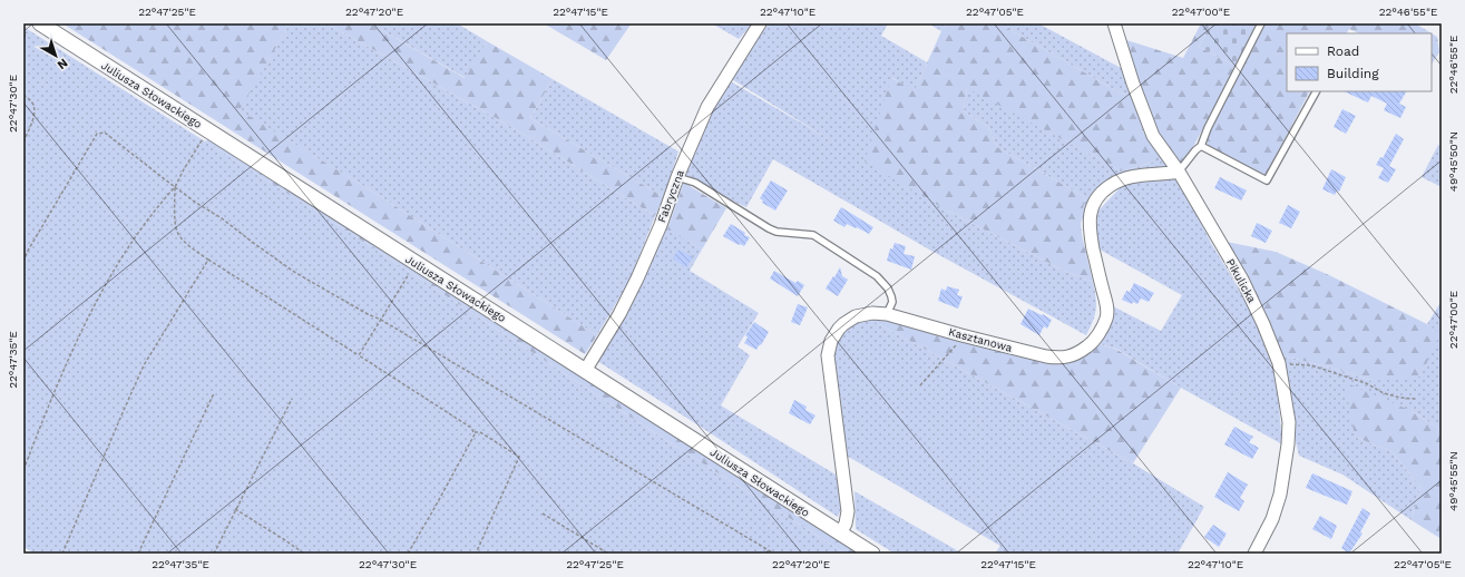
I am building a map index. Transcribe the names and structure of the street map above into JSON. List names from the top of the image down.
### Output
{
  "streets": {
    "street": [
      "Juliusza Słowackiego",
      "Fabryczna",
      "Pikulicka",
      "Kasztanowa"
    ]
  },
  "crossings": [
    ["Juliusza Słowackiego", "Fabryczna"],
    ["Juliusza Słowackiego", "Kasztanowa"],
    ["Pikulicka", "Kasztanowa"]
  ],
  "legend": ["Road", "Building"],
  "north": "bottom right",
  "coordinates": [
    "22°47'25\"E",
    "22°47'20\"E",
    "22°47'15\"E",
    "22°47'10\"E",
    "22°47'05\"E",
    "22°47'00\"E",
    "22°46'55\"E",
    "22°47'30\"E",
    "49°45'50\"N",
    "22°47'35\"E",
    "49°45'55\"N"
  ]
}
